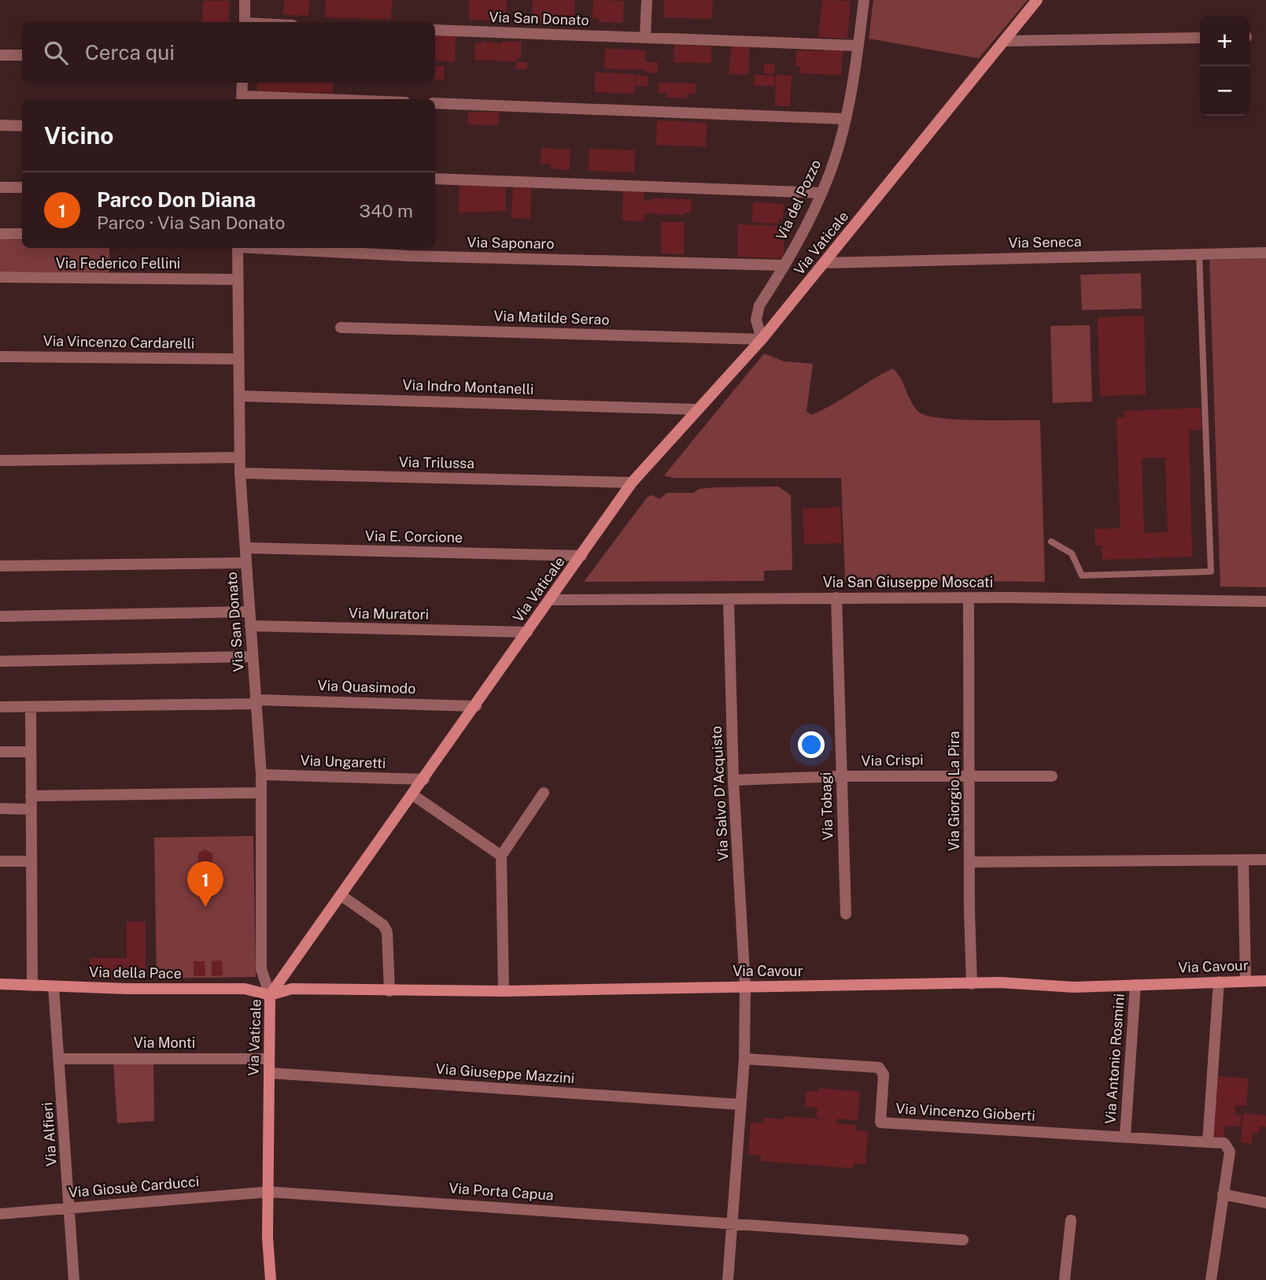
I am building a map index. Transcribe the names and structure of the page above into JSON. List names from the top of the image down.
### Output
{
  "streets": {
    "street": [
      "Via San Donato",
      "Via del Pozzo",
      "Via Seneca",
      "Via Saponaro",
      "Via Vaticale",
      "Via Federico Fellini",
      "Via Matilde Serao",
      "Via Vincenzo Cardarelli",
      "Via Indro Montanelli",
      "Via Trilussa",
      "Via E. Corcione",
      "Via San Giuseppe Moscati",
      "Via Muratori",
      "Via Quasimodo",
      "Via Crispi",
      "Via Ungaretti",
      "Via Giorgio La Pira",
      "Via Salvo D'Acquisto",
      "Via Tobagi",
      "Via Cavour",
      "Via della Pace",
      "Via Monti",
      "Via Antonio Rosmini",
      "Via Giuseppe Mazzini",
      "Via Vincenzo Gioberti",
      "Via Alfieri",
      "Via Giosuè Carducci",
      "Via Porta Capua"
    ]
  },
  "crossings": [
    ["Via San Donato", "Via del Pozzo"],
    ["Via San Donato", "Via Vaticale"],
    ["Via San Donato", "Via Federico Fellini"],
    ["Via San Donato", "Via Vincenzo Cardarelli"],
    ["Via San Donato", "Via Indro Montanelli"],
    ["Via San Donato", "Via Trilussa"],
    ["Via San Donato", "Via E. Corcione"],
    ["Via San Donato", "Via Muratori"],
    ["Via San Donato", "Via Quasimodo"],
    ["Via San Donato", "Via Ungaretti"],
    ["Via San Donato", "Via Cavour"],
    ["Via San Donato", "Via della Pace"],
    ["Via del Pozzo", "Via Saponaro"],
    ["Via del Pozzo", "Via Vaticale"],
    ["Via del Pozzo", "Via Matilde Serao"],
    ["Via Seneca", "Via Vaticale"],
    ["Via Vaticale", "Via Matilde Serao"],
    ["Via Vaticale", "Via Indro Montanelli"],
    ["Via Vaticale", "Via Trilussa"],
    ["Via Vaticale", "Via E. Corcione"],
    ["Via Vaticale", "Via San Giuseppe Moscati"],
    ["Via Vaticale", "Via Muratori"],
    ["Via Vaticale", "Via Quasimodo"],
    ["Via Vaticale", "Via Ungaretti"],
    ["Via Vaticale", "Via Cavour"],
    ["Via Vaticale", "Via della Pace"],
    ["Via Vaticale", "Via Monti"],
    ["Via Vaticale", "Via Giuseppe Mazzini"],
    ["Via Vaticale", "Via Giosuè Carducci"],
    ["Via Vaticale", "Via Porta Capua"],
    ["Via San Giuseppe Moscati", "Via Giorgio La Pira"],
    ["Via San Giuseppe Moscati", "Via Salvo D'Acquisto"],
    ["Via San Giuseppe Moscati", "Via Tobagi"],
    ["Via Crispi", "Via Giorgio La Pira"],
    ["Via Crispi", "Via Salvo D'Acquisto"],
    ["Via Crispi", "Via Tobagi"],
    ["Via Giorgio La Pira", "Via Cavour"],
    ["Via Salvo D'Acquisto", "Via Cavour"],
    ["Via Salvo D'Acquisto", "Via Giuseppe Mazzini"],
    ["Via Salvo D'Acquisto", "Via Vincenzo Gioberti"],
    ["Via Salvo D'Acquisto", "Via Porta Capua"],
    ["Via Cavour", "Via della Pace"],
    ["Via Cavour", "Via Antonio Rosmini"],
    ["Via della Pace", "Via Alfieri"],
    ["Via Monti", "Via Alfieri"],
    ["Via Antonio Rosmini", "Via Vincenzo Gioberti"],
    ["Via Alfieri", "Via Giosuè Carducci"],
    ["Via Giosuè Carducci", "Via Porta Capua"]
  ],
  "page": {
    "map_buttons": ["+", "−"],
    "search": "Cerca qui",
    "heading": "Vicino",
    "list": [
      {
        "mark": "1",
        "name": "Parco Don Diana",
        "note": "Parco · Via San Donato",
        "value": "340 m"
      }
    ],
    "pins": "1"
  }
}
